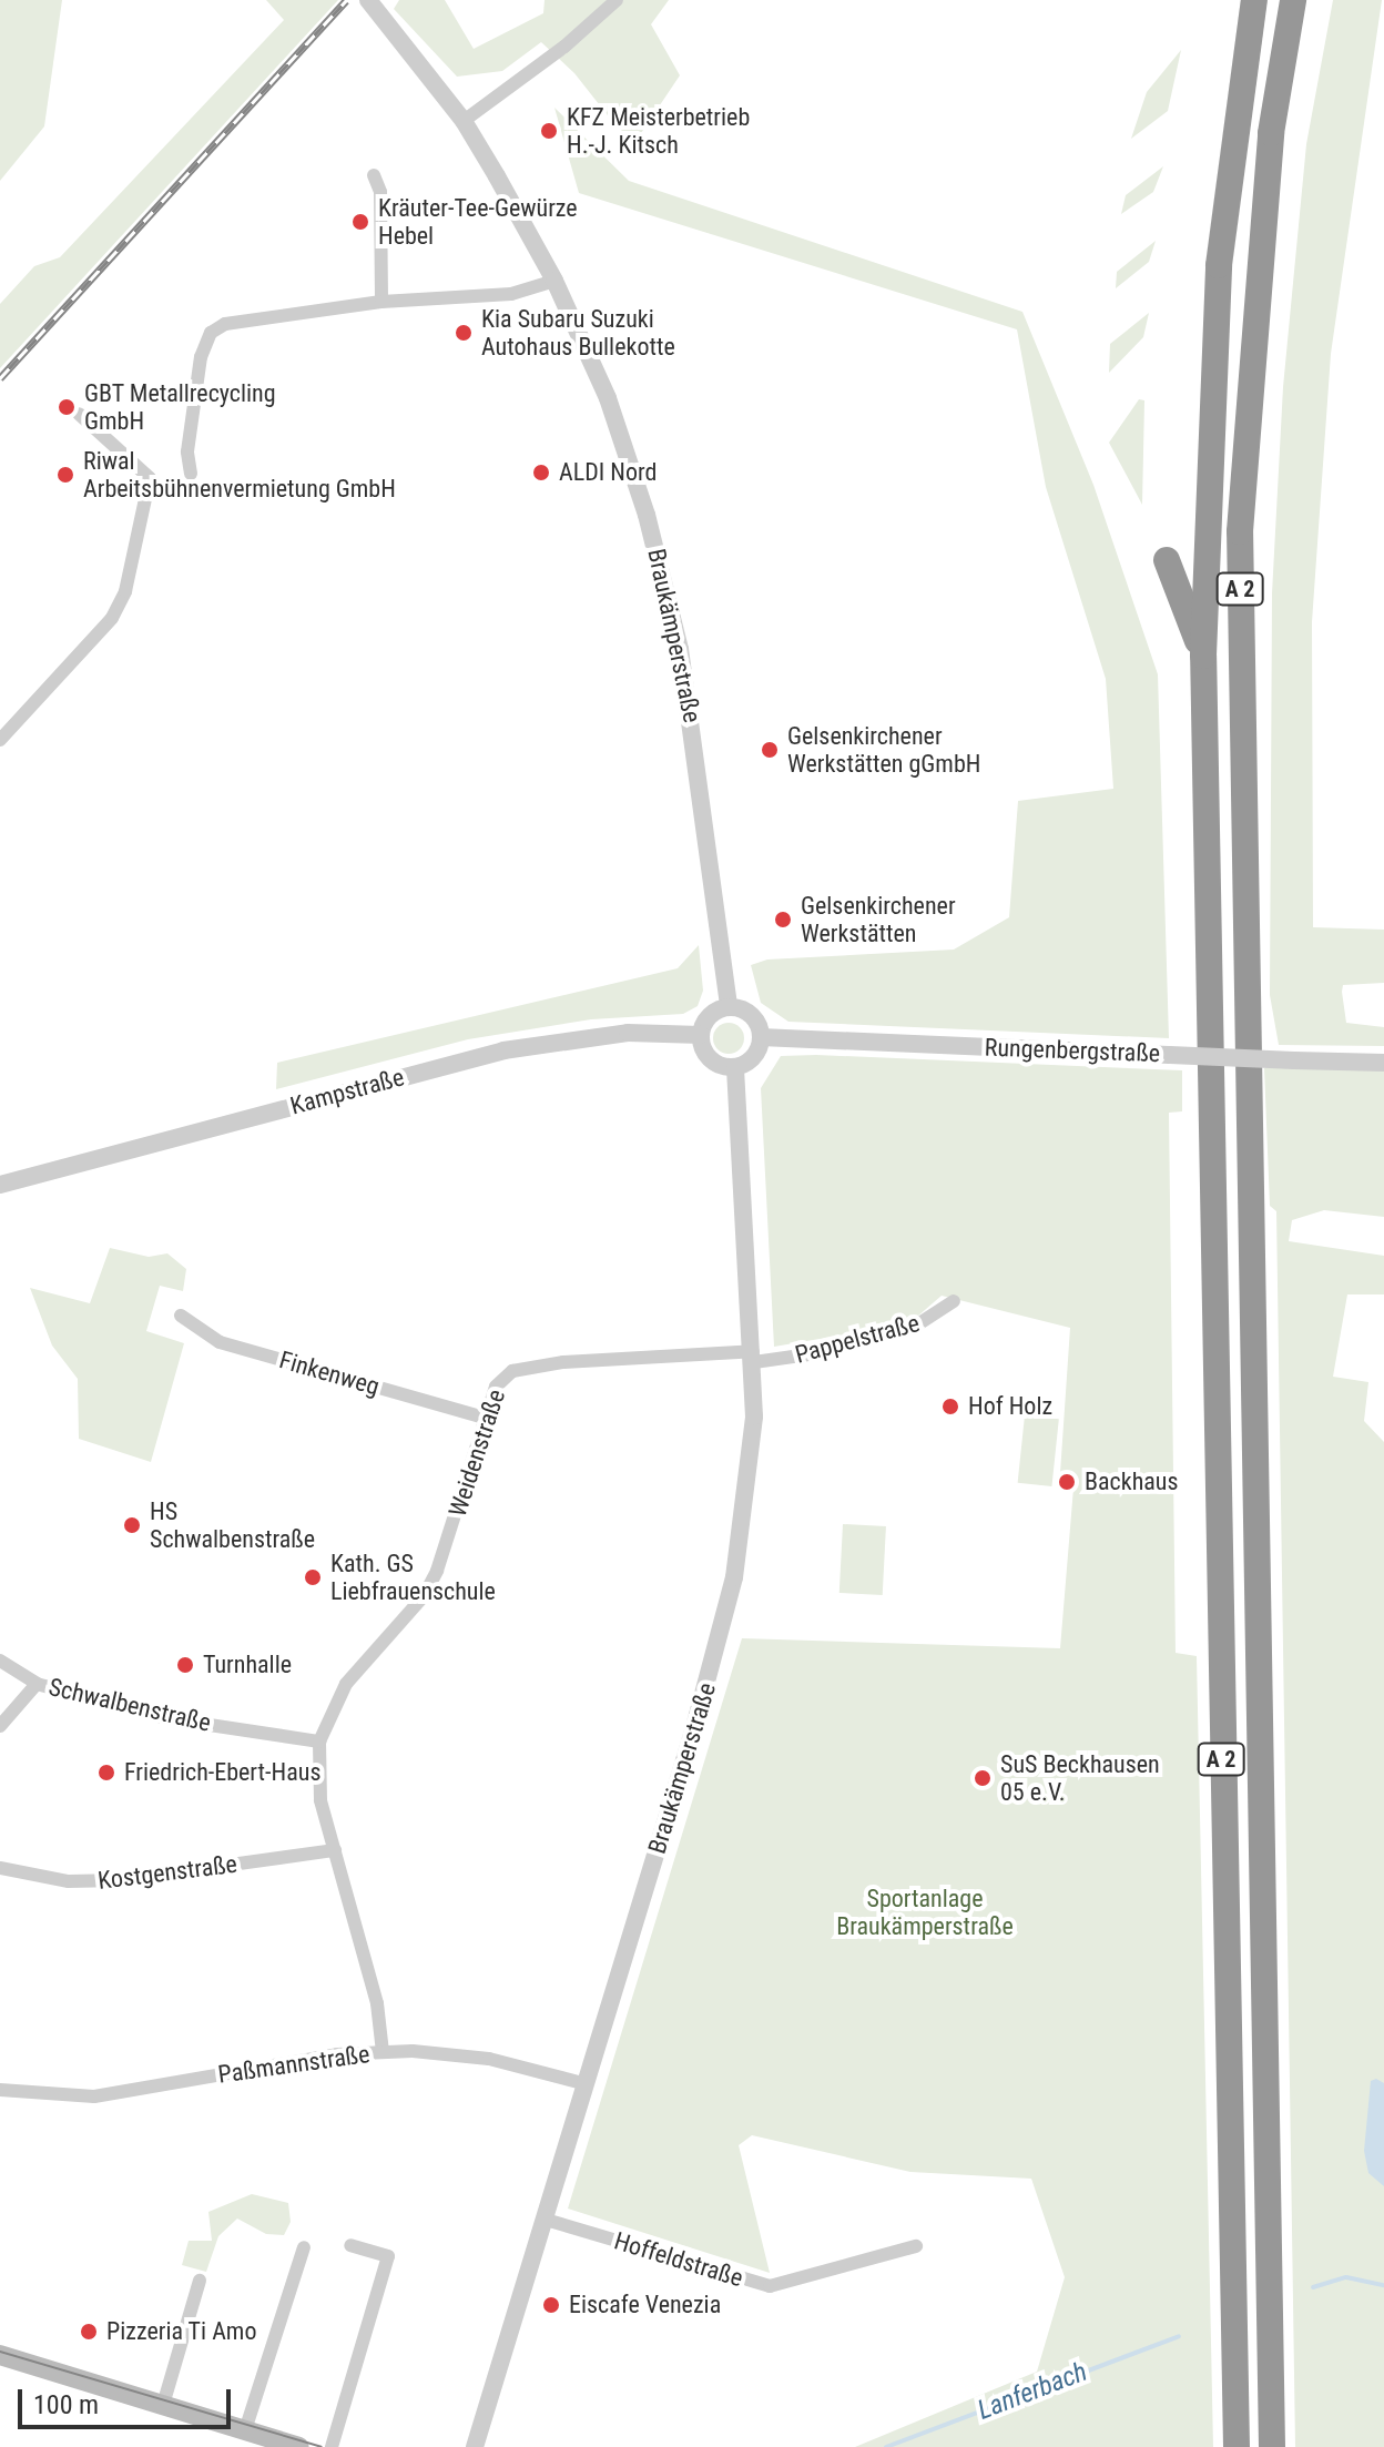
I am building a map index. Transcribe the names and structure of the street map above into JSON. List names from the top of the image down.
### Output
{
  "streets": {
    "highway": ["A 2"],
    "street": [
      "Braukämperstraße",
      "Rungenbergstraße",
      "Kampstraße",
      "Pappelstraße",
      "Finkenweg",
      "Weidenstraße",
      "Schwalbenstraße",
      "Kostgenstraße",
      "Paßmannstraße",
      "Hoffeldstraße"
    ]
  },
  "crossings": [
    ["Braukämperstraße", "Rungenbergstraße"],
    ["Braukämperstraße", "Kampstraße"],
    ["Braukämperstraße", "Pappelstraße"],
    ["Braukämperstraße", "Weidenstraße"],
    ["Braukämperstraße", "Paßmannstraße"],
    ["Braukämperstraße", "Hoffeldstraße"],
    ["Rungenbergstraße", "Kampstraße"],
    ["Pappelstraße", "Weidenstraße"],
    ["Finkenweg", "Weidenstraße"],
    ["Weidenstraße", "Schwalbenstraße"],
    ["Weidenstraße", "Kostgenstraße"],
    ["Weidenstraße", "Paßmannstraße"]
  ],
  "water": ["Lanferbach"],
  "parks": ["Sportanlage Braukämperstraße"],
  "places": [
    "KFZ Meisterbetrieb H.-J. Kitsch",
    "Kräuter-Tee-Gewürze Hebel",
    "Kia Subaru Suzuki Autohaus Bullekotte",
    "GBT Metallrecycling GmbH",
    "ALDI Nord",
    "Riwal Arbeitsbühnenvermietung GmbH",
    "Gelsenkirchener Werkstätten gGmbH",
    "Gelsenkirchener Werkstätten",
    "Hof Holz",
    "Backhaus",
    "HS Schwalbenstraße",
    "Kath. GS Liebfrauenschule",
    "Turnhalle",
    "Friedrich-Ebert-Haus",
    "SuS Beckhausen 05 e.V.",
    "Eiscafe Venezia",
    "Pizzeria Ti Amo"
  ],
  "scale_bar": "100 m"
}
